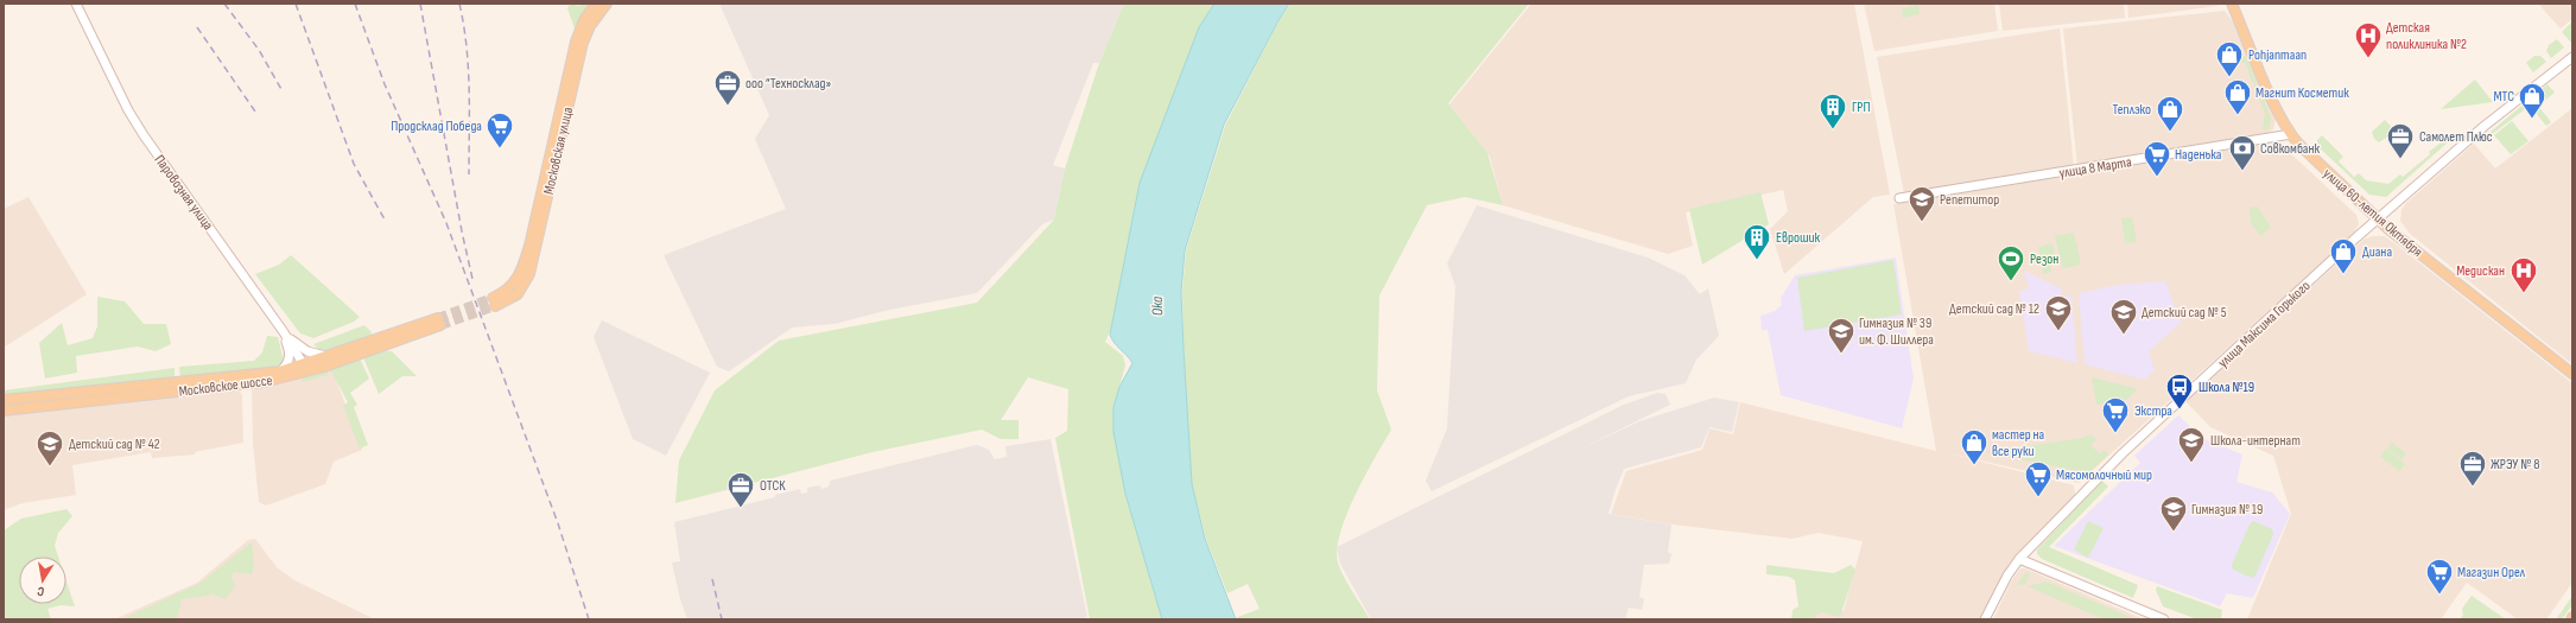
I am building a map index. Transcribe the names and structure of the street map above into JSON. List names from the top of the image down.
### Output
{
  "streets": {
    "main road": [
      "Московская улица",
      "улица 8 Марта",
      "Паровозная улица",
      "улица 60-летия Октября",
      "улица Максима Горького",
      "Московское шоссе"
    ]
  },
  "crossings": [
    ["улица 8 Марта", "улица 60-летия Октября"],
    ["Паровозная улица", "Московское шоссе"],
    ["улица 60-летия Октября", "улица Максима Горького"]
  ],
  "water": ["Ока"],
  "places": {
    "hospital": ["Детская поликлиника №2", "Медискан"],
    "shop": [
      "Pohjanmaan",
      "Магнит Косметик",
      "МТС",
      "Теплэко",
      "Диана",
      "мастер на все руки"
    ],
    "office": [
      "ооо “Техносклад»",
      "Самолет Плюс",
      "ЖРЭУ № 8",
      "ОТСК"
    ],
    "building": ["ГРП", "Еврошик"],
    "supermarket": [
      "Продсклад Победа",
      "Наденька",
      "Экстра",
      "Мясомолочный мир",
      "Магазин Орел"
    ],
    "bank": ["Совкомбанк"],
    "school or university": [
      "Репетитор",
      "Детский сад № 12",
      "Детский сад № 5",
      "Гимназия № 39 им. Ф. Шиллера",
      "Школа-интернат",
      "Детский сад № 42",
      "Гимназия № 19"
    ],
    "sports": ["Резон"],
    "bus stop": ["Школа №19"]
  },
  "north": "bottom"
}
